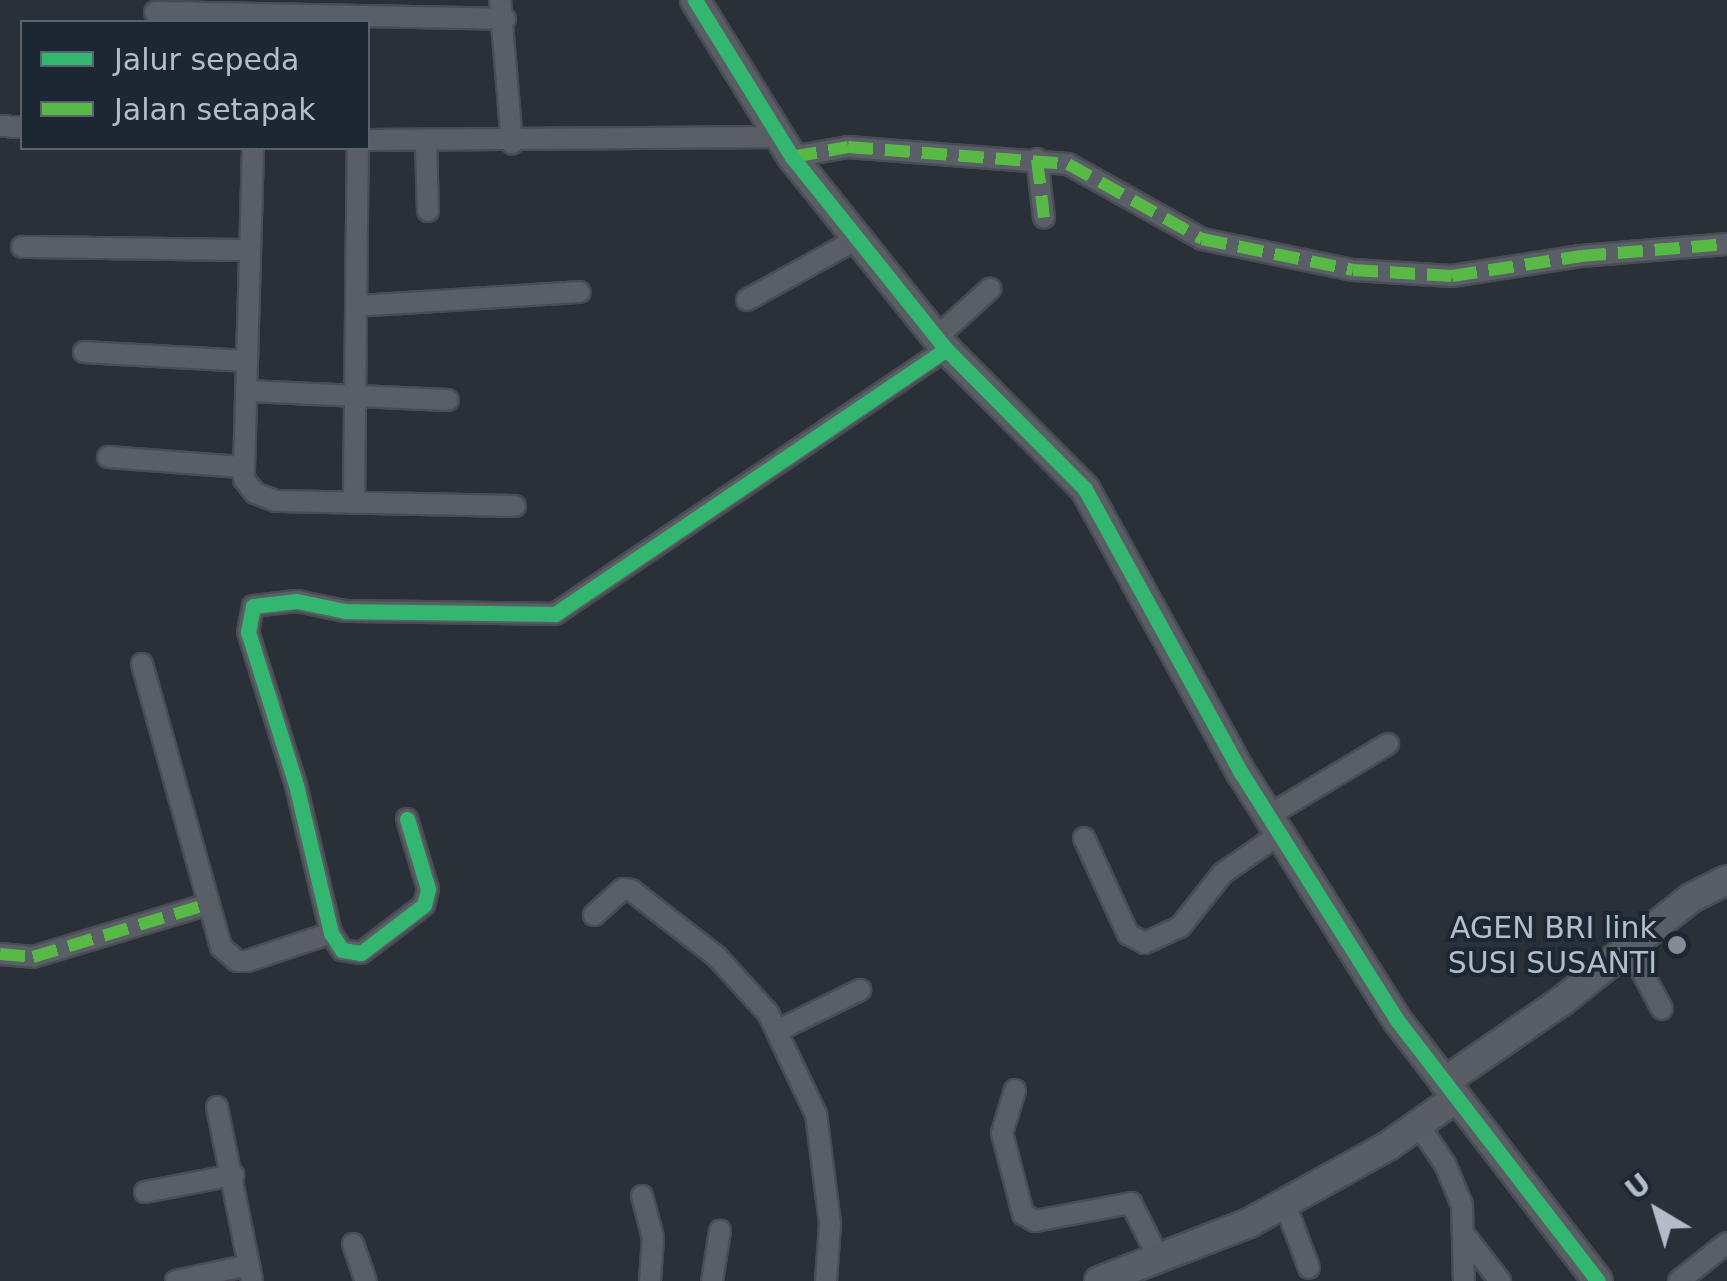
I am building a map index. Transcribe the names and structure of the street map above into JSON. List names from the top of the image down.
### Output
{
  "places": ["AGEN BRI link SUSI SUSANTI"],
  "legend": ["Jalur sepeda", "Jalan setapak"],
  "north": "top left"
}
